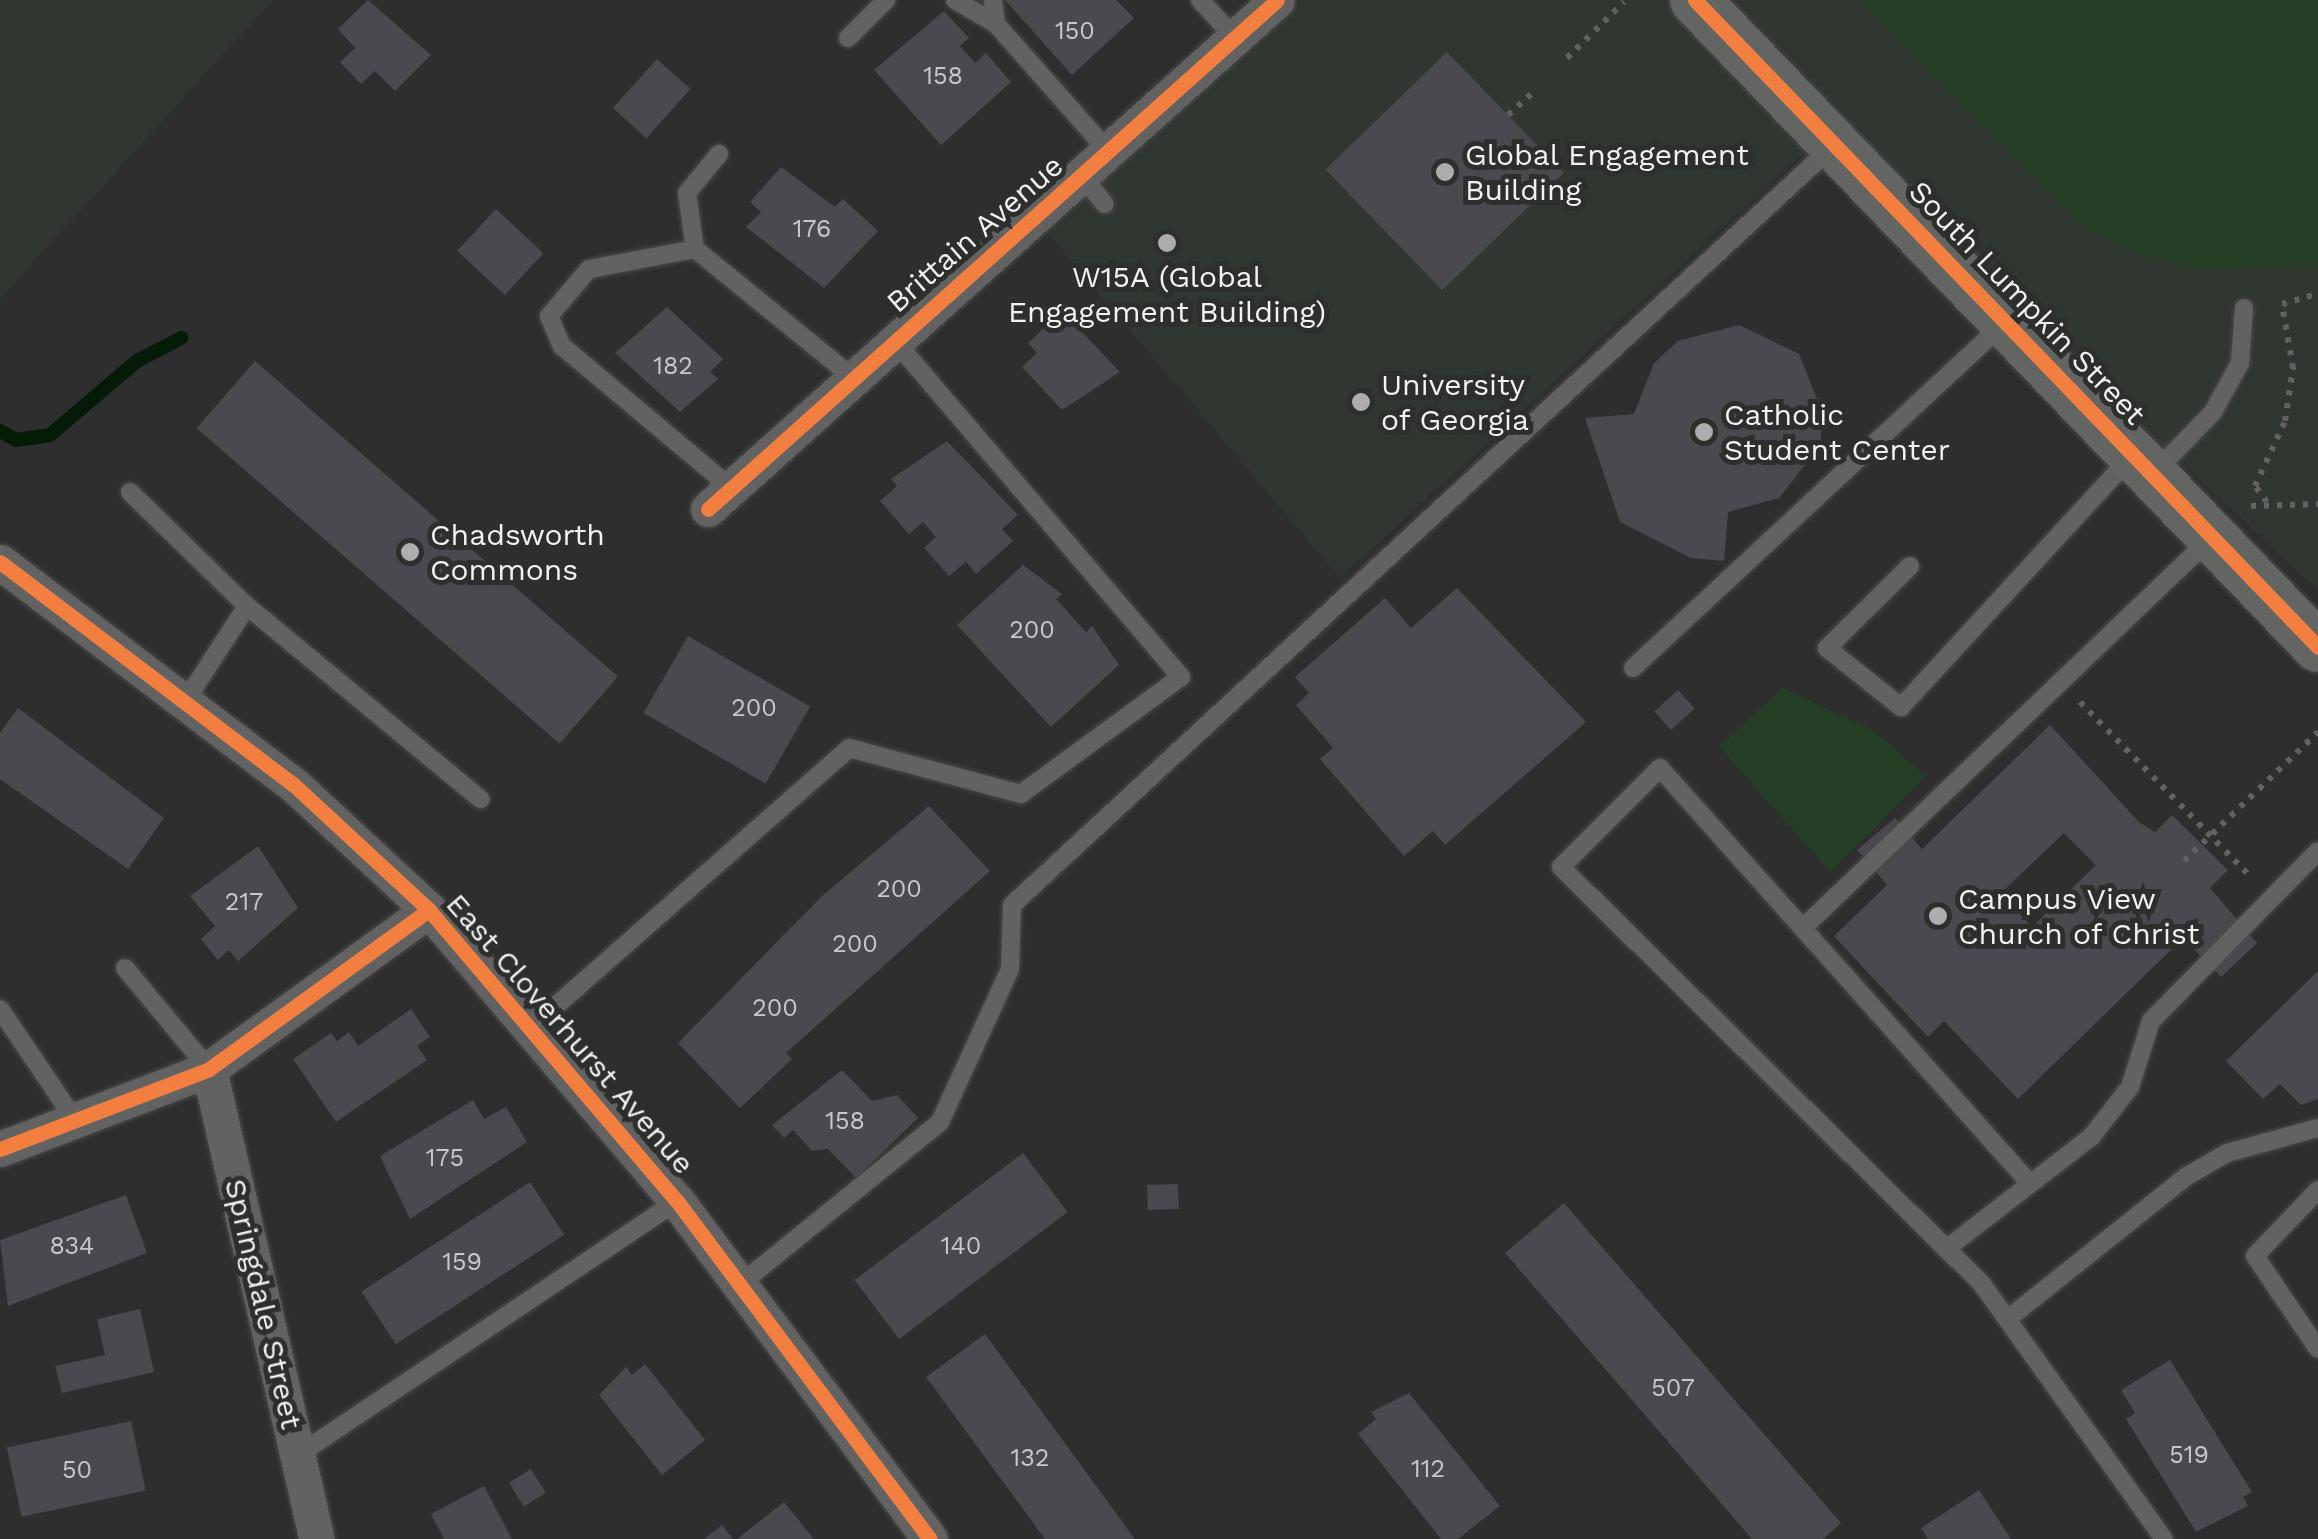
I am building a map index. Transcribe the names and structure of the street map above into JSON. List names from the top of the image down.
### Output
{
  "streets": {
    "main road": ["South Lumpkin Street"],
    "street": ["Brittain Avenue", "East Cloverhurst Avenue", "Springdale Street"]
  },
  "places": [
    "Global Engagement Building",
    "W15A (Global Engagement Building)",
    "University of Georgia",
    "Catholic Student Center",
    "Chadsworth Commons",
    "Campus View Church of Christ"
  ],
  "house_numbers": [
    "150",
    "158",
    "176",
    "182",
    "200",
    "200",
    "200",
    "217",
    "200",
    "200",
    "158",
    "175",
    "834",
    "140",
    "159",
    "507",
    "519",
    "132",
    "112",
    "50"
  ]
}
